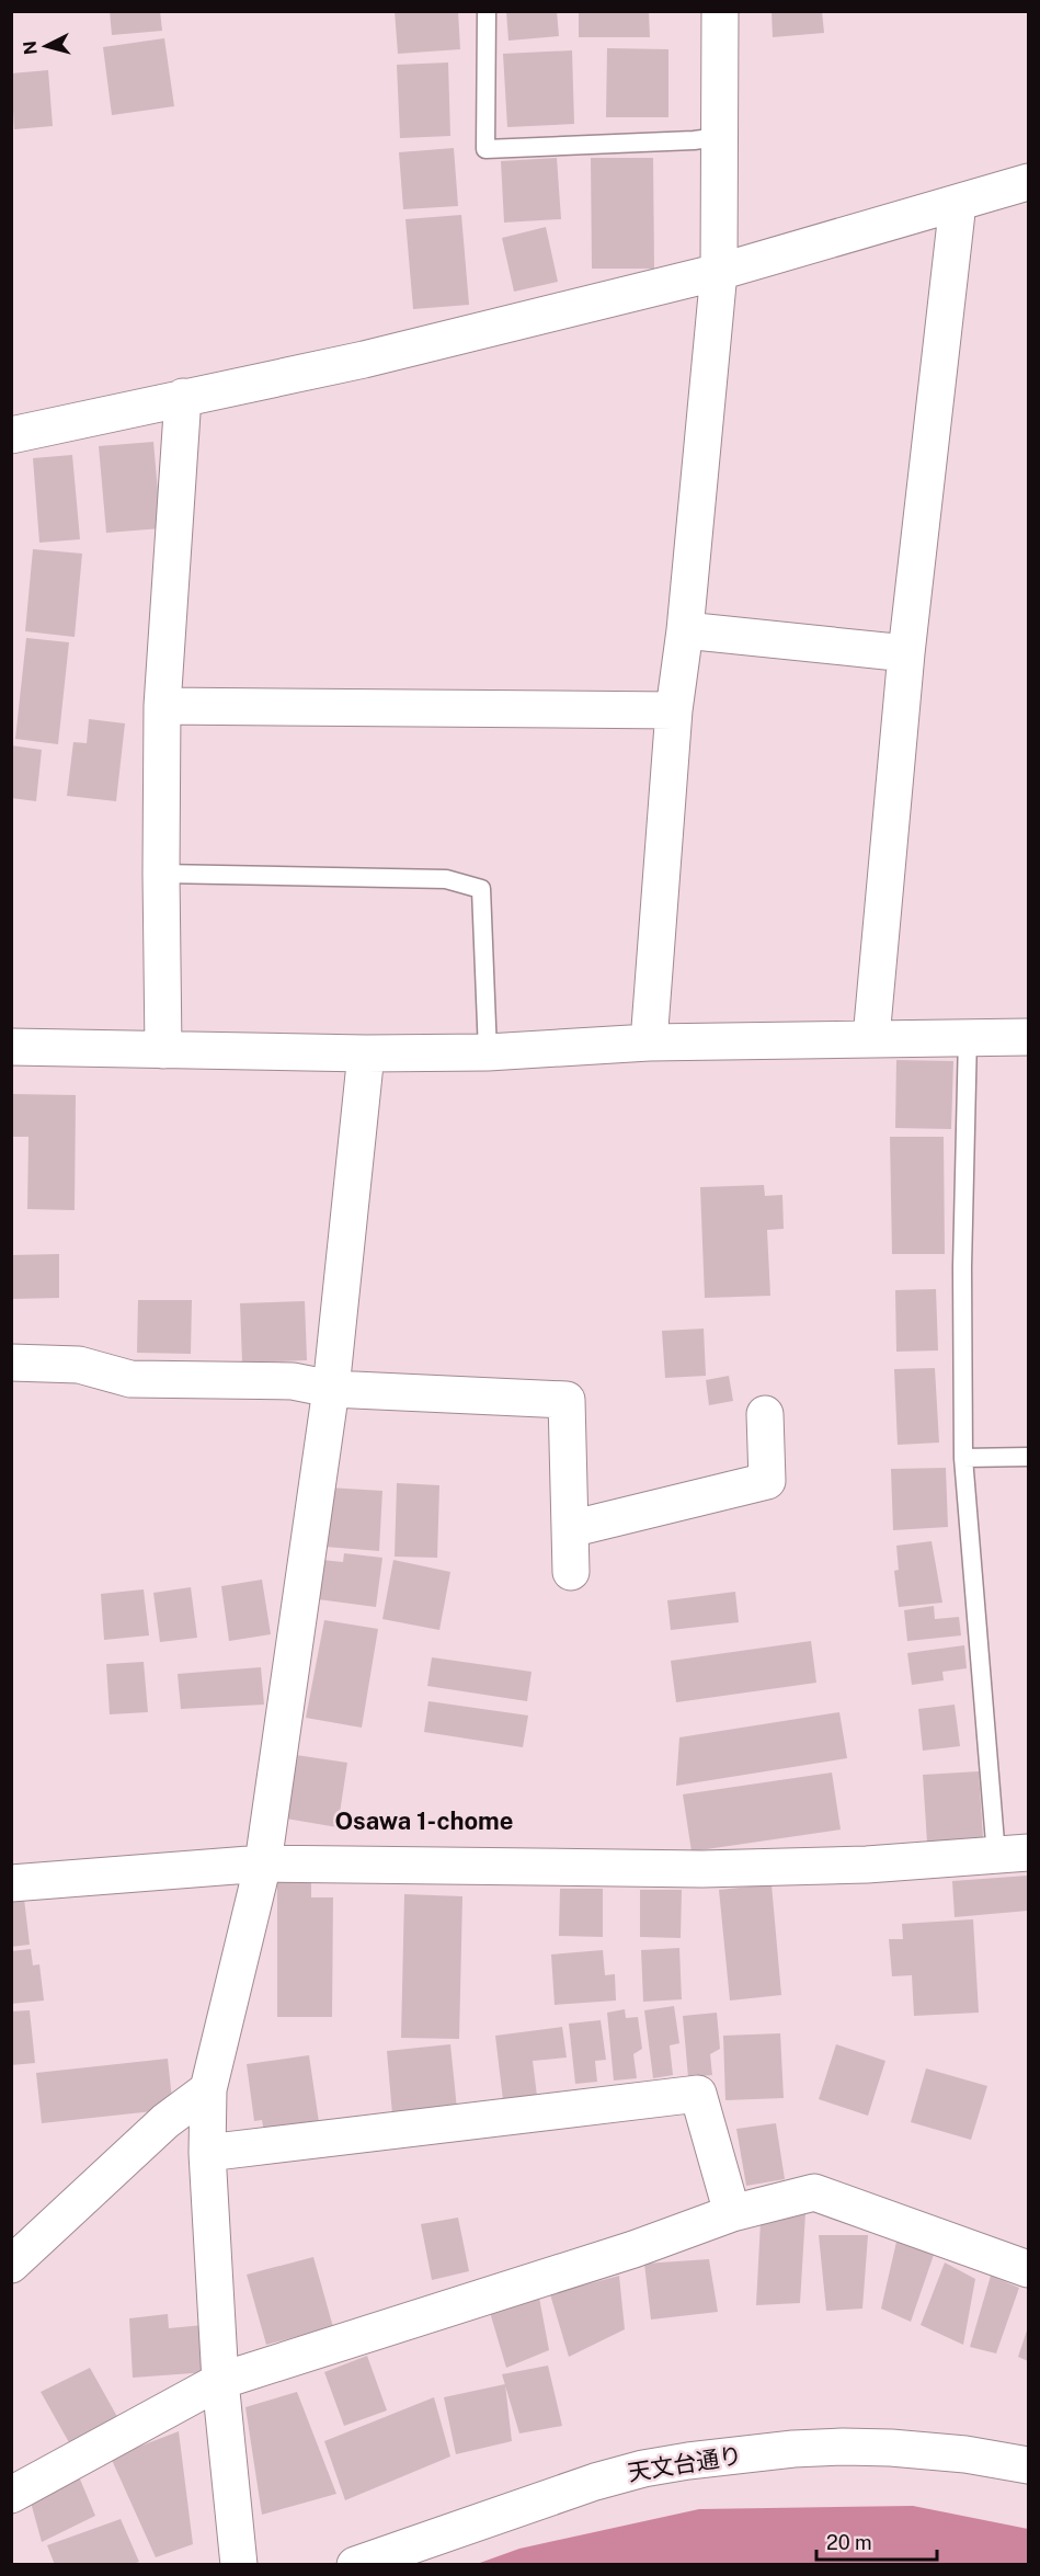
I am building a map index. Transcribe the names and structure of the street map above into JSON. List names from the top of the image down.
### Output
{
  "streets": {
    "street": ["天文台通り"]
  },
  "districts": ["Osawa 1-chome"],
  "scale_bar": "20 m",
  "north": "left"
}
